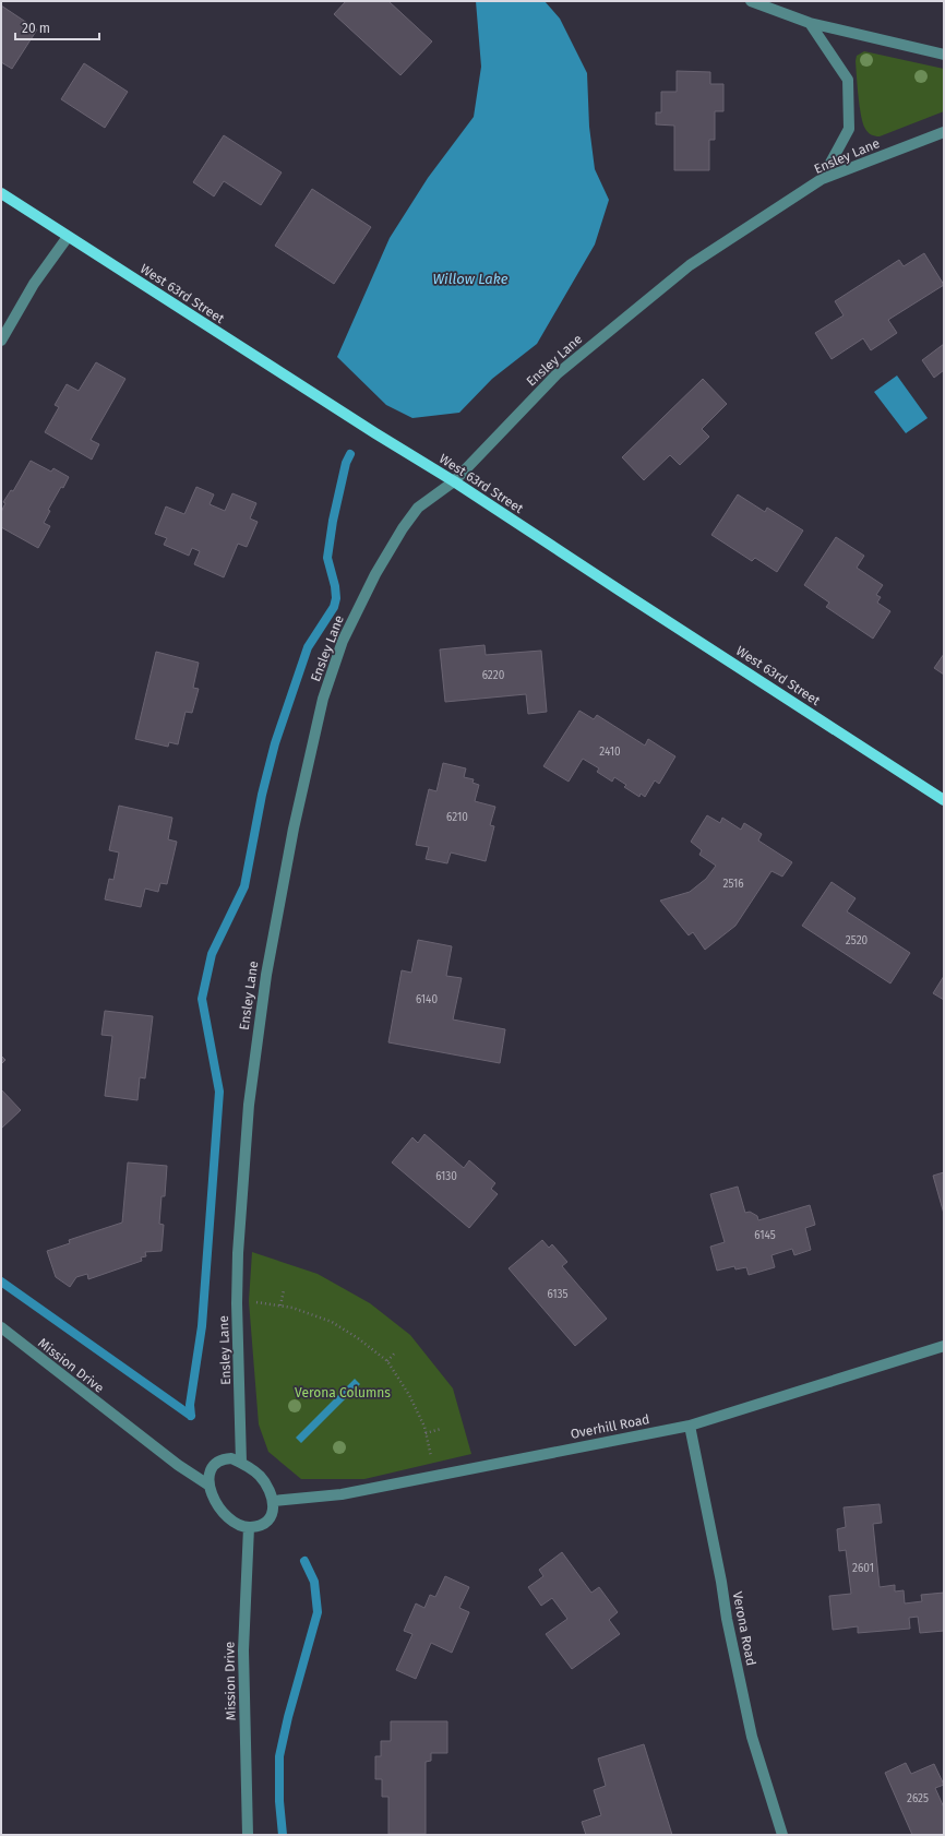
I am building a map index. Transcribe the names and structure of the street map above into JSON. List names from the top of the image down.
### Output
{
  "streets": {
    "main road": ["West 63rd Street"],
    "street": [
      "Ensley Lane",
      "Mission Drive",
      "Overhill Road",
      "Verona Road"
    ]
  },
  "crossings": [
    ["Ensley Lane", "West 63rd Street"],
    ["Ensley Lane", "Mission Drive"],
    ["Ensley Lane", "Overhill Road"],
    ["Mission Drive", "Overhill Road"],
    ["Overhill Road", "Verona Road"]
  ],
  "water": ["Willow Lake"],
  "parks": ["Verona Columns"],
  "house_numbers": [
    "6220",
    "2410",
    "6210",
    "2516",
    "2520",
    "6140",
    "6130",
    "6145",
    "6135",
    "2601",
    "2625"
  ],
  "scale_bar": "20 m"
}
